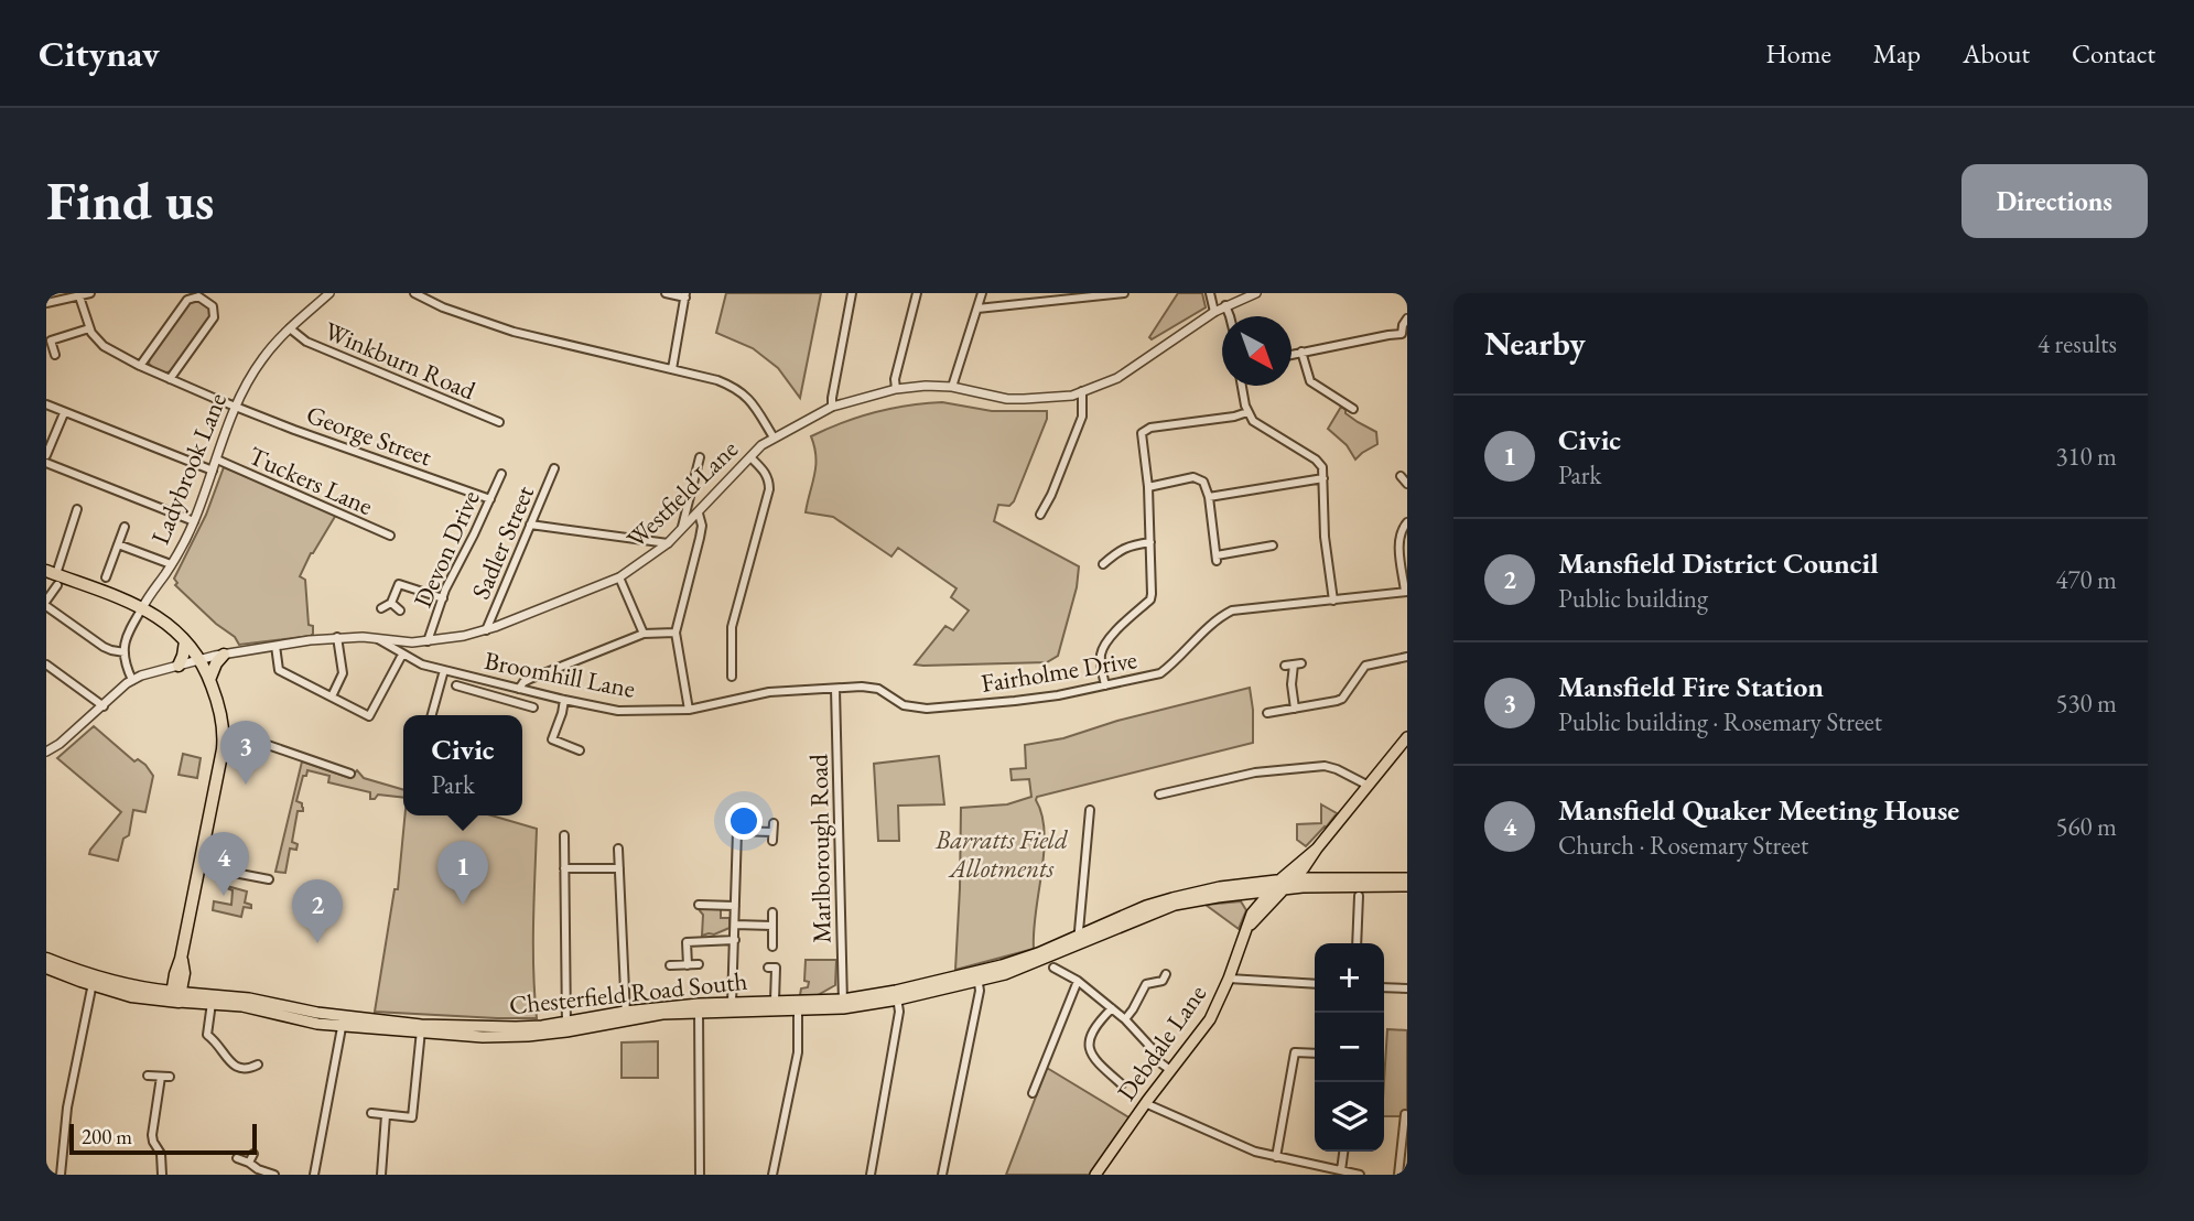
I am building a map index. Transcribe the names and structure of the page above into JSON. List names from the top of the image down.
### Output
{
  "streets": {
    "highway": ["Chesterfield Road South"],
    "main road": ["Debdale Lane"],
    "street": [
      "Winkburn Road",
      "George Street",
      "Ladybrook Lane",
      "Tuckers Lane",
      "Westfield Lane",
      "Sadler Street",
      "Devon Drive",
      "Fairholme Drive",
      "Broomhill Lane",
      "Marlborough Road"
    ]
  },
  "crossings": [
    ["Winkburn Road", "Ladybrook Lane"],
    ["George Street", "Ladybrook Lane"],
    ["George Street", "Devon Drive"],
    ["Ladybrook Lane", "Tuckers Lane"],
    ["Westfield Lane", "Sadler Street"],
    ["Westfield Lane", "Devon Drive"],
    ["Westfield Lane", "Broomhill Lane"],
    ["Fairholme Drive", "Broomhill Lane"],
    ["Fairholme Drive", "Marlborough Road"],
    ["Broomhill Lane", "Marlborough Road"],
    ["Marlborough Road", "Chesterfield Road South"],
    ["Chesterfield Road South", "Debdale Lane"]
  ],
  "parks": ["Barratts Field Allotments"],
  "scale_bar": "200 m",
  "north": "bottom right",
  "page": {
    "header": "Citynav",
    "nav": [
      "Home",
      "Map",
      "About",
      "Contact"
    ],
    "buttons": "Directions",
    "title": "Find us",
    "heading": ["Nearby", "4 results"],
    "list": [
      {
        "mark": "1",
        "name": "Civic",
        "note": "Park",
        "value": "310 m"
      },
      {
        "mark": "2",
        "name": "Mansfield District Council",
        "note": "Public building",
        "value": "470 m"
      },
      {
        "mark": "3",
        "name": "Mansfield Fire Station",
        "note": "Public building · Rosemary Street",
        "value": "530 m"
      },
      {
        "mark": "4",
        "name": "Mansfield Quaker Meeting House",
        "note": "Church · Rosemary Street",
        "value": "560 m"
      }
    ],
    "popup": ["Civic", "Park"],
    "pins": [
      "3",
      "4",
      "1",
      "2"
    ],
    "map_buttons": ["+", "−"],
    "scale": "200 m"
  }
}
